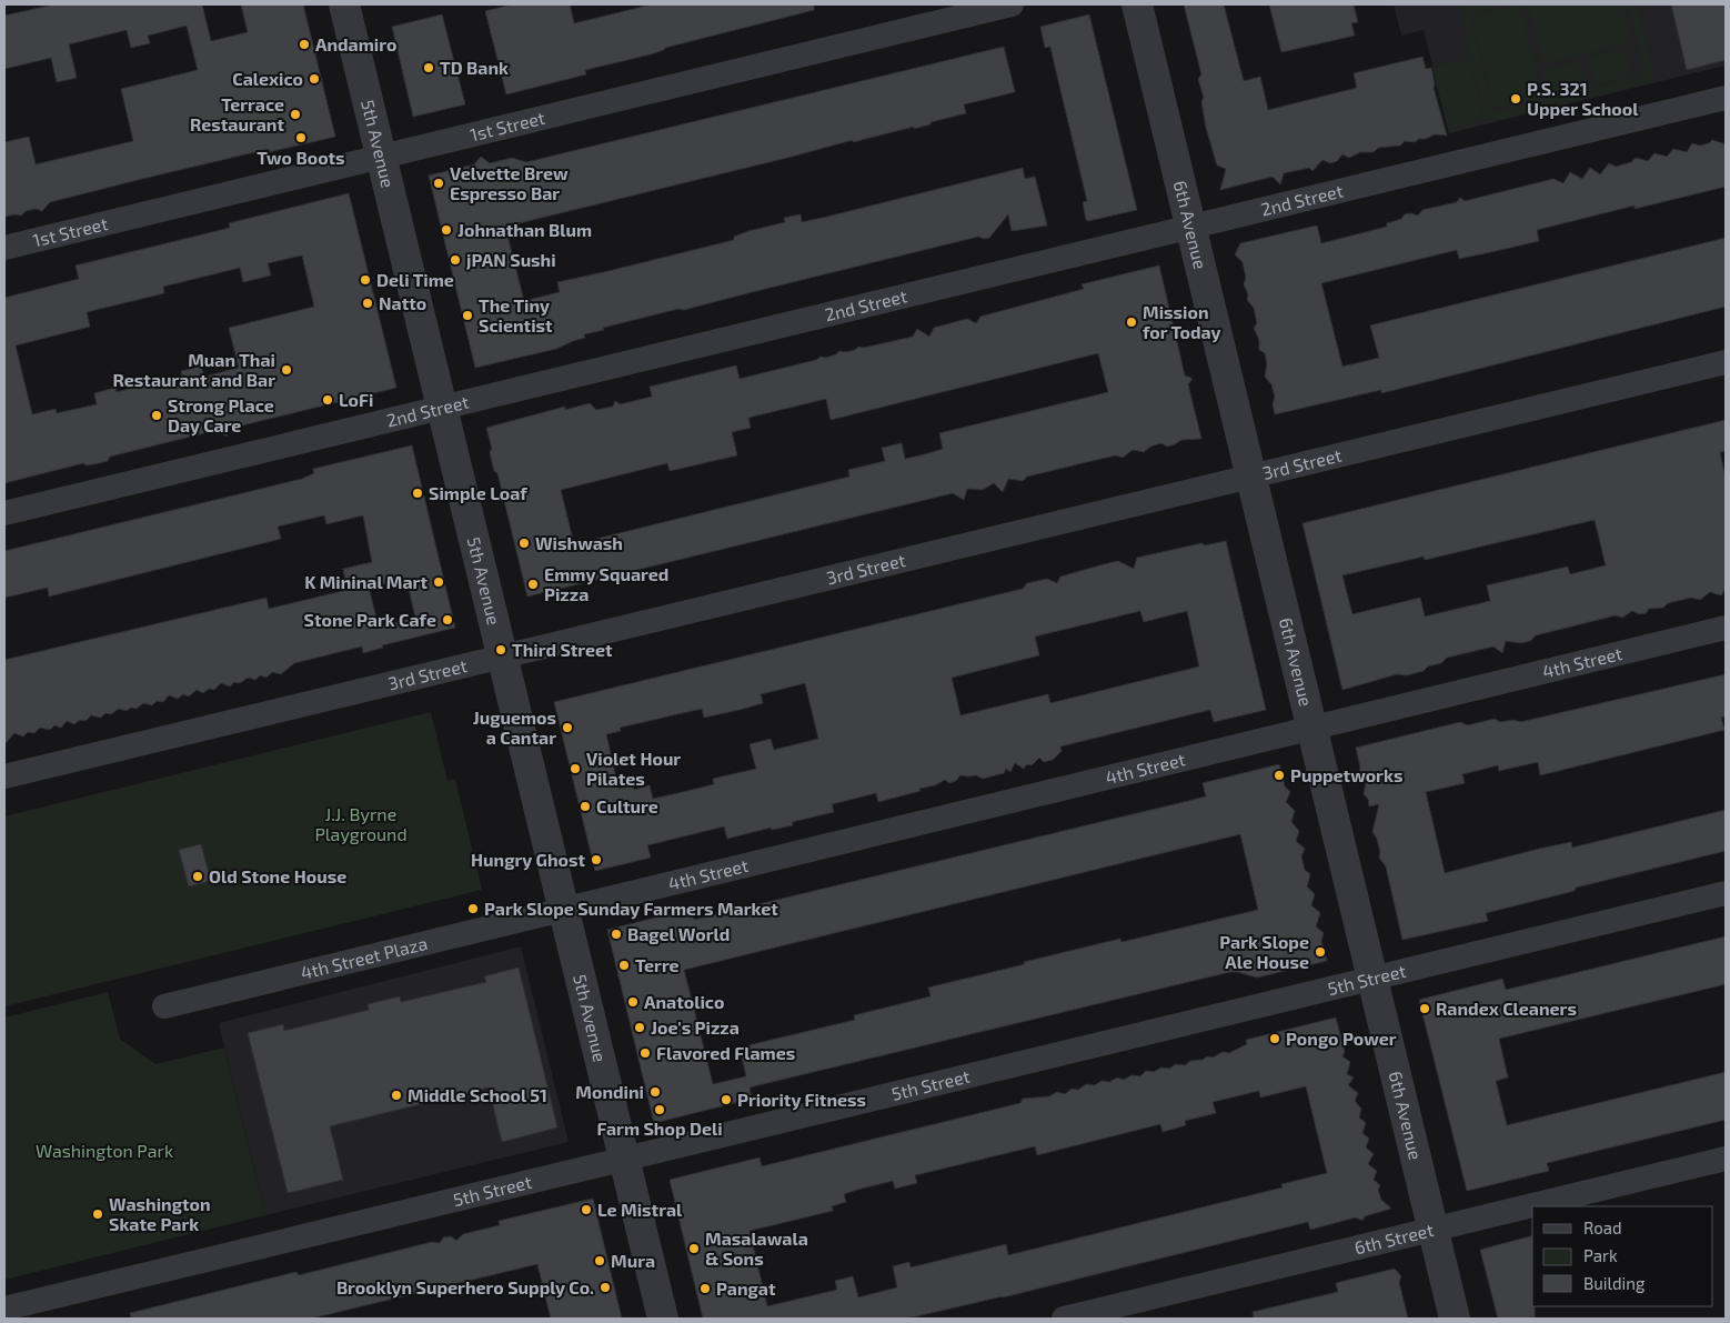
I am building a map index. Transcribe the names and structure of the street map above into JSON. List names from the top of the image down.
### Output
{
  "streets": {
    "street": [
      "1st Street",
      "5th Avenue",
      "2nd Street",
      "6th Avenue",
      "3rd Street",
      "4th Street",
      "4th Street Plaza",
      "5th Street",
      "6th Street"
    ]
  },
  "crossings": [
    ["1st Street", "5th Avenue"],
    ["5th Avenue", "2nd Street"],
    ["5th Avenue", "3rd Street"],
    ["5th Avenue", "4th Street"],
    ["5th Avenue", "4th Street Plaza"],
    ["5th Avenue", "5th Street"],
    ["2nd Street", "6th Avenue"],
    ["6th Avenue", "3rd Street"],
    ["6th Avenue", "4th Street"],
    ["6th Avenue", "5th Street"],
    ["6th Avenue", "6th Street"],
    ["4th Street", "4th Street Plaza"]
  ],
  "parks": ["J.J. Byrne Playground", "Washington Park"],
  "places": [
    "Andamiro",
    "TD Bank",
    "Calexico",
    "P.S. 321 Upper School",
    "Terrace Restaurant",
    "Two Boots",
    "Velvette Brew Espresso Bar",
    "Johnathan Blum",
    "jPAN Sushi",
    "Deli Time",
    "Natto",
    "The Tiny Scientist",
    "Mission for Today",
    "Muan Thai Restaurant and Bar",
    "LoFi",
    "Strong Place Day Care",
    "Simple Loaf",
    "Wishwash",
    "K Mininal Mart",
    "Emmy Squared Pizza",
    "Stone Park Cafe",
    "Third Street",
    "Juguemos a Cantar",
    "Violet Hour Pilates",
    "Puppetworks",
    "Culture",
    "Hungry Ghost",
    "Old Stone House",
    "Park Slope Sunday Farmers Market",
    "Bagel World",
    "Park Slope Ale House",
    "Terre",
    "Anatolico",
    "Randex Cleaners",
    "Joe's Pizza",
    "Pongo Power",
    "Flavored Flames",
    "Mondini",
    "Middle School 51",
    "Priority Fitness",
    "Farm Shop Deli",
    "Le Mistral",
    "Washington Skate Park",
    "Masalawala & Sons",
    "Mura",
    "Brooklyn Superhero Supply Co.",
    "Pangat"
  ],
  "legend": ["Road", "Park", "Building"]
}
